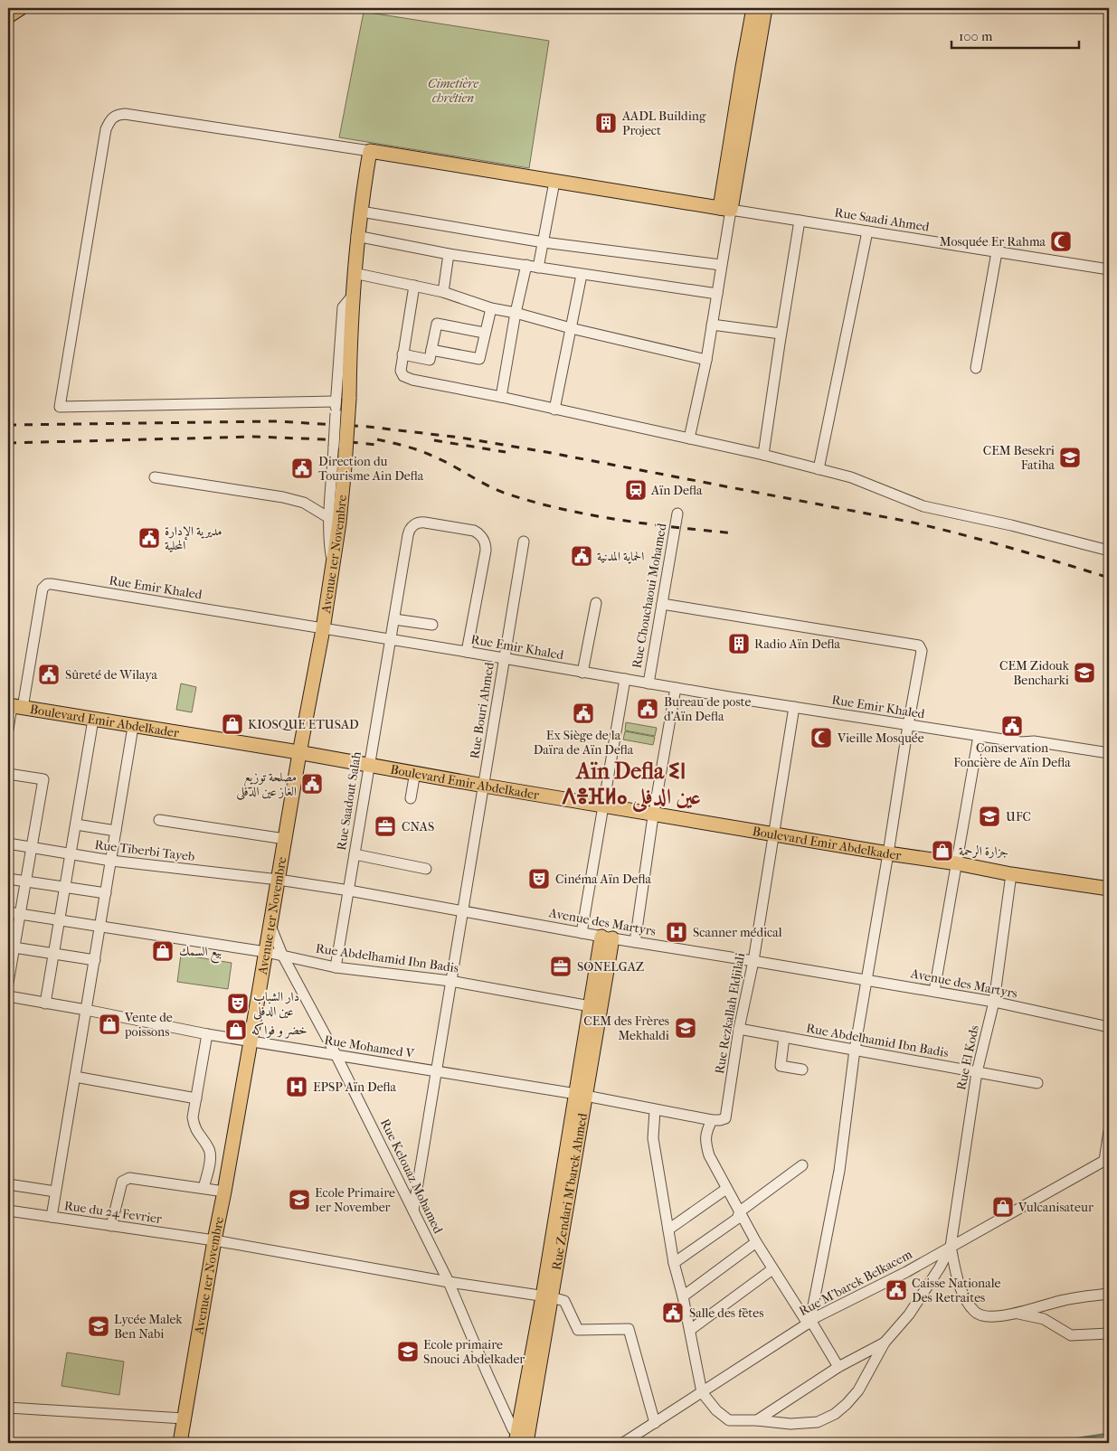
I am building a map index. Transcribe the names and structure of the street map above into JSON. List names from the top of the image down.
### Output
{
  "streets": {
    "main road": ["Avenue 1er Novembre", "Boulevard Emir Abdelkader"],
    "street": [
      "Rue Saadi Ahmed",
      "Rue Emir Khaled",
      "Rue Chouchaoui Mohamed",
      "Rue Bouri Ahmed",
      "Rue Saadout Salah",
      "Rue Tiberbi Tayeb",
      "Avenue des Martyrs",
      "Rue Abdelhamid Ibn Badis",
      "Rue Rezkallah Eldjilali",
      "Rue Mohamed V",
      "Rue El Kods",
      "Rue Kelouaz Mohamed",
      "Rue du 24 Fevrier",
      "Rue M'barek Belkacem"
    ]
  },
  "crossings": [
    ["Avenue 1er Novembre", "Rue Emir Khaled"],
    ["Avenue 1er Novembre", "Boulevard Emir Abdelkader"],
    ["Avenue 1er Novembre", "Rue Tiberbi Tayeb"],
    ["Avenue 1er Novembre", "Avenue des Martyrs"],
    ["Avenue 1er Novembre", "Rue Abdelhamid Ibn Badis"],
    ["Avenue 1er Novembre", "Rue Mohamed V"],
    ["Avenue 1er Novembre", "Rue Kelouaz Mohamed"],
    ["Avenue 1er Novembre", "Rue du 24 Fevrier"],
    ["Rue Emir Khaled", "Rue Chouchaoui Mohamed"],
    ["Rue Emir Khaled", "Rue Bouri Ahmed"],
    ["Rue Emir Khaled", "Boulevard Emir Abdelkader"],
    ["Rue Emir Khaled", "Rue Saadout Salah"],
    ["Rue Emir Khaled", "Rue Rezkallah Eldjilali"],
    ["Rue Bouri Ahmed", "Boulevard Emir Abdelkader"],
    ["Rue Bouri Ahmed", "Avenue des Martyrs"],
    ["Rue Bouri Ahmed", "Rue Abdelhamid Ibn Badis"],
    ["Rue Bouri Ahmed", "Rue Mohamed V"],
    ["Rue Bouri Ahmed", "Rue Kelouaz Mohamed"],
    ["Boulevard Emir Abdelkader", "Rue Saadout Salah"],
    ["Boulevard Emir Abdelkader", "Rue Rezkallah Eldjilali"],
    ["Boulevard Emir Abdelkader", "Rue El Kods"],
    ["Rue Saadout Salah", "Avenue des Martyrs"],
    ["Rue Saadout Salah", "Rue Abdelhamid Ibn Badis"],
    ["Rue Tiberbi Tayeb", "Avenue des Martyrs"],
    ["Avenue des Martyrs", "Rue Rezkallah Eldjilali"],
    ["Avenue des Martyrs", "Rue El Kods"],
    ["Rue Abdelhamid Ibn Badis", "Rue Rezkallah Eldjilali"],
    ["Rue Abdelhamid Ibn Badis", "Rue El Kods"],
    ["Rue Abdelhamid Ibn Badis", "Rue Kelouaz Mohamed"],
    ["Rue Rezkallah Eldjilali", "Rue Mohamed V"],
    ["Rue Mohamed V", "Rue Kelouaz Mohamed"],
    ["Rue El Kods", "Rue M'barek Belkacem"],
    ["Rue Kelouaz Mohamed", "Rue du 24 Fevrier"]
  ],
  "districts": ["Aïn Defla ⵉⵏ ⴷⴻⴼⵍⴰ عين الدفلى"],
  "parks": ["Cimetière chrétien"],
  "places": {
    "building": ["AADL Building Project", "Radio Aïn Defla"],
    "mosque": ["Mosquée Er Rahma", "Vieille Mosquée"],
    "school or university": [
      "CEM Besekri Fatiha",
      "CEM Zidouk Bencharki",
      "UFC",
      "CEM des Frères Mekhaldi",
      "Ecole Primaire 1er November",
      "Lycée Malek Ben Nabi",
      "Ecole primaire Snouci Abdelkader"
    ],
    "public building": [
      "Direction du Tourisme Ain Defla",
      "مديرية الإدارة المحلية",
      "الحماية المدنية",
      "Sûreté de Wilaya",
      "Bureau de poste d'Aïn Defla",
      "Ex Siège de la Daïra de Aïn Defla",
      "Conservation Foncière de Aïn Defla",
      "مصلحة توزيع الغاز عين الدفلى",
      "Caisse Nationale Des Retraites",
      "Salle des fêtes"
    ],
    "station": ["Aïn Defla"],
    "shop": [
      "KIOSQUE ETUSAD",
      "جزارة الرحمة",
      "بيع السمك",
      "Vente de poissons",
      "خضر و فواكه",
      "Vulcanisateur"
    ],
    "office": ["CNAS", "SONELGAZ"],
    "theatre": ["Cinéma Aïn Defla", "دار الشباب عين الدفلى"],
    "hospital": ["Scanner médical", "EPSP Aïn Defla"]
  },
  "scale_bar": "100 m"
}
